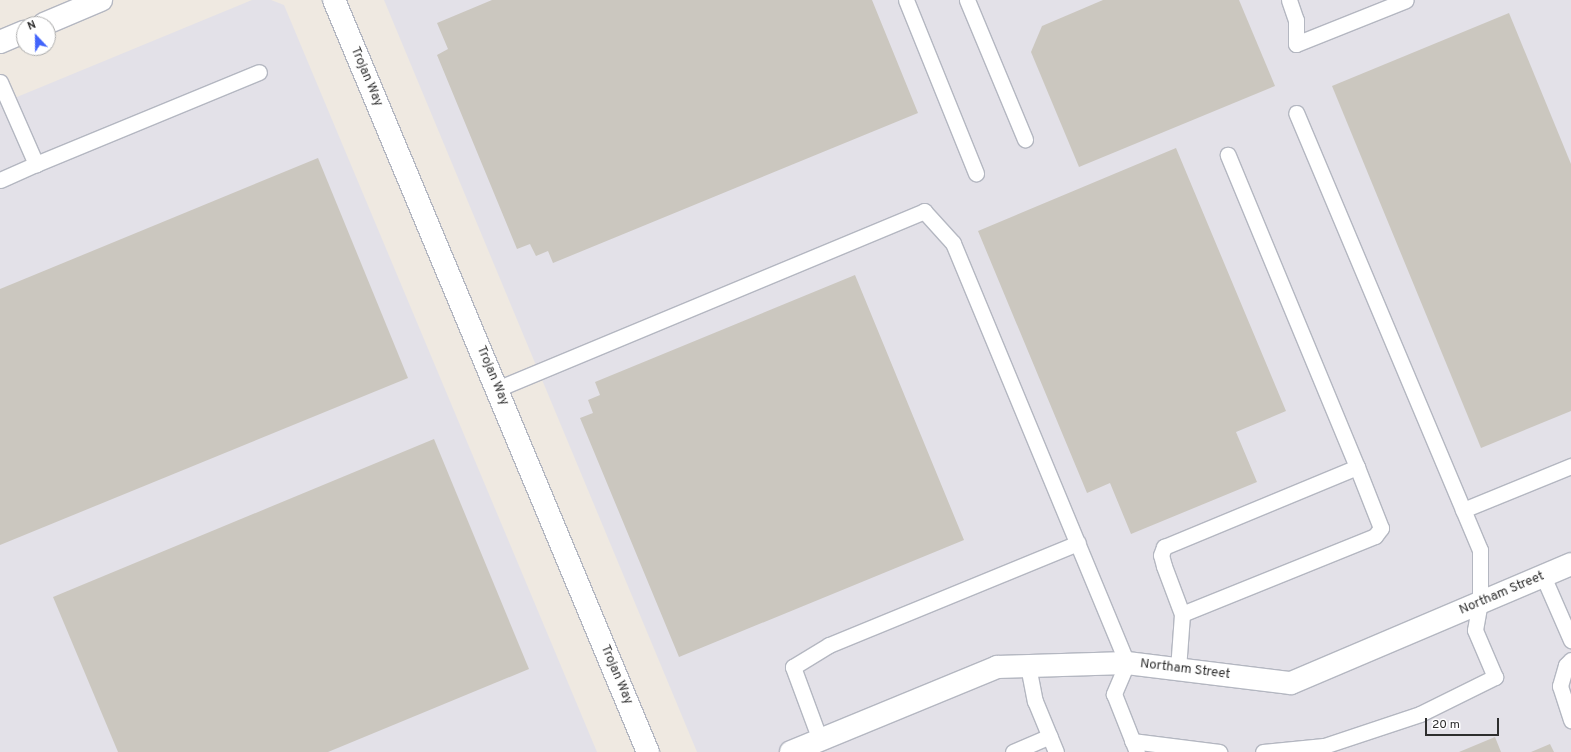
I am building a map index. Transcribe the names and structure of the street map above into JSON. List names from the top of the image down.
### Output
{
  "streets": {
    "street": ["Trojan Way", "Northam Street"]
  },
  "scale_bar": "20 m",
  "north": "top"
}
